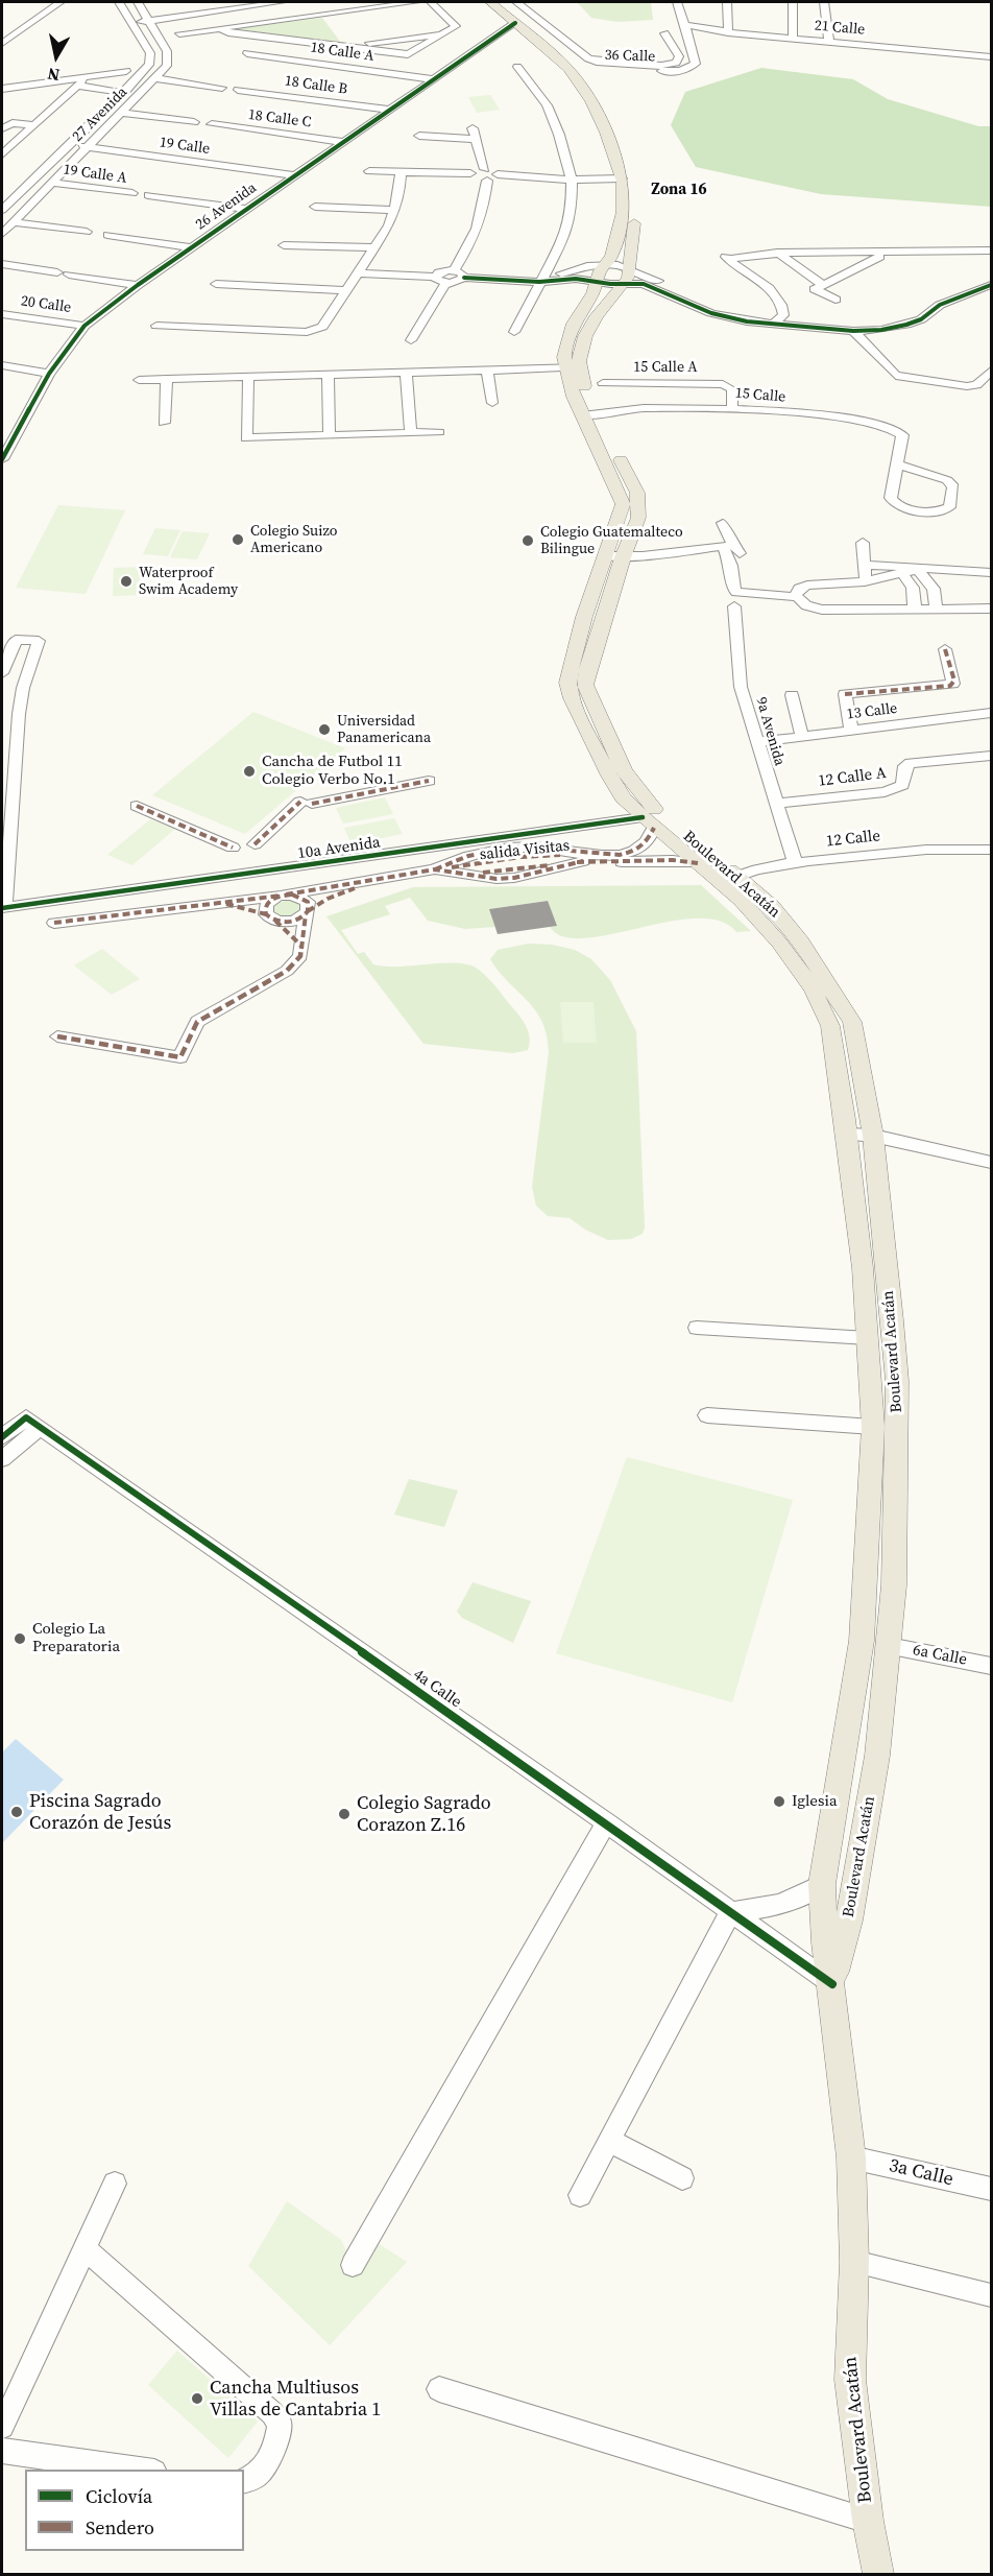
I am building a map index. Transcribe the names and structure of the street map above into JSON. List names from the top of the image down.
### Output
{
  "streets": {
    "main road": ["Boulevard Acatán"],
    "street": [
      "21 Calle",
      "18 Calle A",
      "36 Calle",
      "18 Calle B",
      "27 Avenida",
      "18 Calle C",
      "19 Calle",
      "19 Calle A",
      "26 Avenida",
      "20 Calle",
      "15 Calle A",
      "15 Calle",
      "13 Calle",
      "9a Avenida",
      "12 Calle A",
      "12 Calle",
      "10a Avenida",
      "6a Calle",
      "4a Calle",
      "3a Calle"
    ],
    "cycle path": ["salida Visitas"]
  },
  "crossings": [
    ["21 Calle", "36 Calle"],
    ["18 Calle A", "26 Avenida"],
    ["36 Calle", "Boulevard Acatán"],
    ["18 Calle B", "26 Avenida"],
    ["27 Avenida", "19 Calle"],
    ["27 Avenida", "19 Calle A"],
    ["18 Calle C", "26 Avenida"],
    ["19 Calle", "26 Avenida"],
    ["26 Avenida", "20 Calle"],
    ["26 Avenida", "Boulevard Acatán"],
    ["15 Calle A", "15 Calle"],
    ["15 Calle", "Boulevard Acatán"],
    ["13 Calle", "9a Avenida"],
    ["9a Avenida", "12 Calle A"],
    ["9a Avenida", "12 Calle"],
    ["12 Calle", "Boulevard Acatán"],
    ["10a Avenida", "Boulevard Acatán"],
    ["Boulevard Acatán", "6a Calle"],
    ["Boulevard Acatán", "4a Calle"],
    ["Boulevard Acatán", "3a Calle"]
  ],
  "districts": ["Zona 16"],
  "places": [
    "Colegio Suizo Americano",
    "Colegio Guatemalteco Bilingue",
    "Waterproof Swim Academy",
    "Universidad Panamericana",
    "Cancha de Futbol 11 Colegio Verbo No.1",
    "Colegio La Preparatoria",
    "Iglesia",
    "Piscina Sagrado Corazón de Jesús",
    "Colegio Sagrado Corazon Z.16",
    "Cancha Multiusos Villas de Cantabria 1"
  ],
  "legend": ["Ciclovía", "Sendero"],
  "north": "bottom"
}
